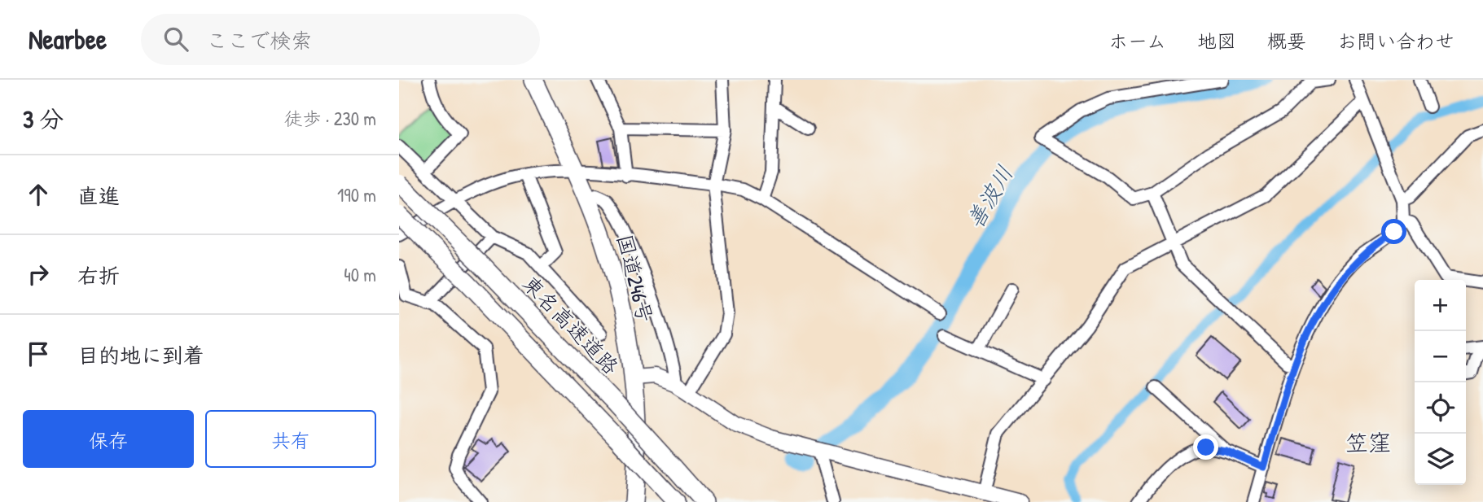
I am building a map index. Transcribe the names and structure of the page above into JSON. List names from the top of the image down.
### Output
{
  "streets": {
    "highway": ["国道246号", "東名高速道路"]
  },
  "districts": ["笠窪"],
  "water": ["善波川"],
  "page": {
    "header": "Nearbee",
    "search": "ここで検索",
    "nav": [
      "ホーム",
      "地図",
      "概要",
      "お問い合わせ"
    ],
    "heading": ["3 分", "徒歩 · 230 m"],
    "list": [
      ["直進", "190 m"],
      ["右折", "40 m"],
      "目的地に到着"
    ],
    "map_buttons": ["+", "−"],
    "buttons": ["保存", "共有"]
  }
}
